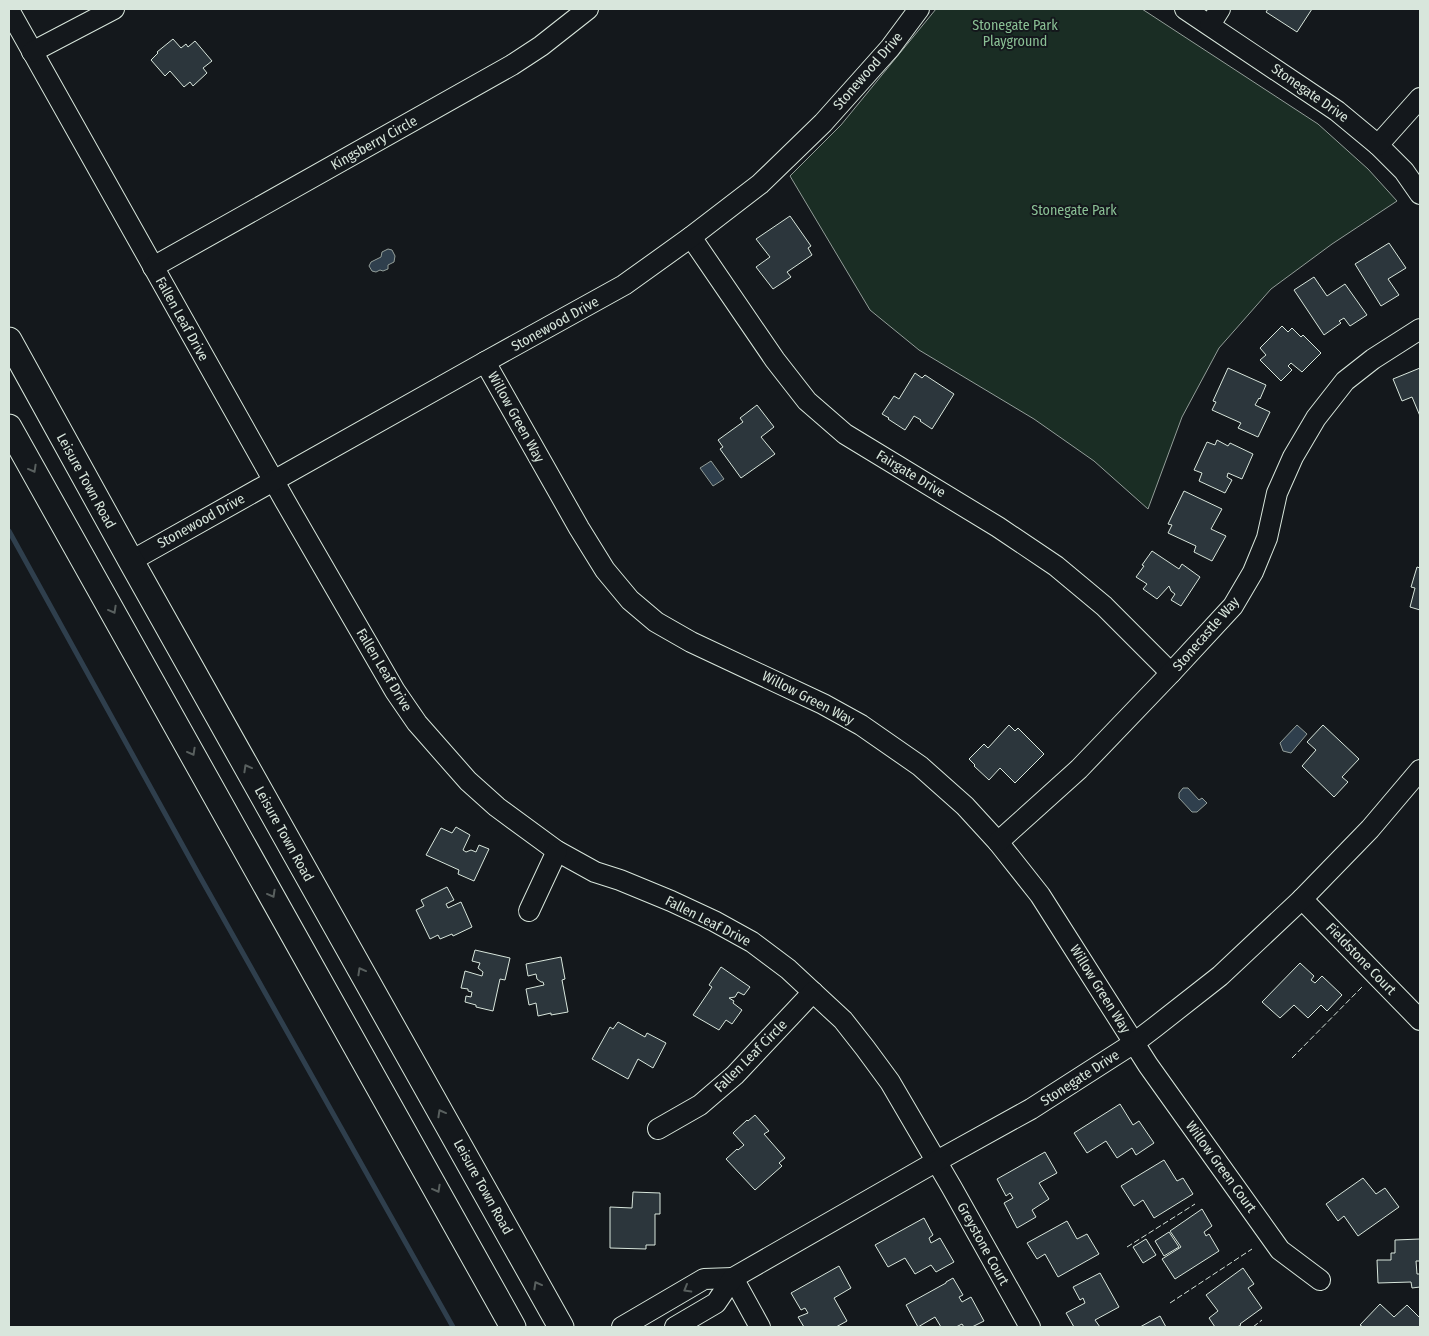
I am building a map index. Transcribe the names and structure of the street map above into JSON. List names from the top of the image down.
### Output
{
  "streets": {
    "main road": ["Leisure Town Road"],
    "street": [
      "Stonewood Drive",
      "Stonegate Drive",
      "Kingsberry Circle",
      "Fallen Leaf Drive",
      "Willow Green Way",
      "Fairgate Drive",
      "Stonecastle Way",
      "Fieldstone Court",
      "Fallen Leaf Circle",
      "Willow Green Court",
      "Greystone Court"
    ]
  },
  "crossings": [
    ["Stonewood Drive", "Fallen Leaf Drive"],
    ["Stonewood Drive", "Willow Green Way"],
    ["Stonewood Drive", "Fairgate Drive"],
    ["Stonewood Drive", "Leisure Town Road"],
    ["Stonegate Drive", "Fallen Leaf Drive"],
    ["Stonegate Drive", "Willow Green Way"],
    ["Stonegate Drive", "Fieldstone Court"],
    ["Stonegate Drive", "Willow Green Court"],
    ["Stonegate Drive", "Greystone Court"],
    ["Kingsberry Circle", "Fallen Leaf Drive"],
    ["Fallen Leaf Drive", "Fallen Leaf Circle"],
    ["Fallen Leaf Drive", "Greystone Court"],
    ["Willow Green Way", "Stonecastle Way"],
    ["Willow Green Way", "Willow Green Court"],
    ["Fairgate Drive", "Stonecastle Way"]
  ],
  "parks": ["Stonegate Park Playground", "Stonegate Park"]
}
